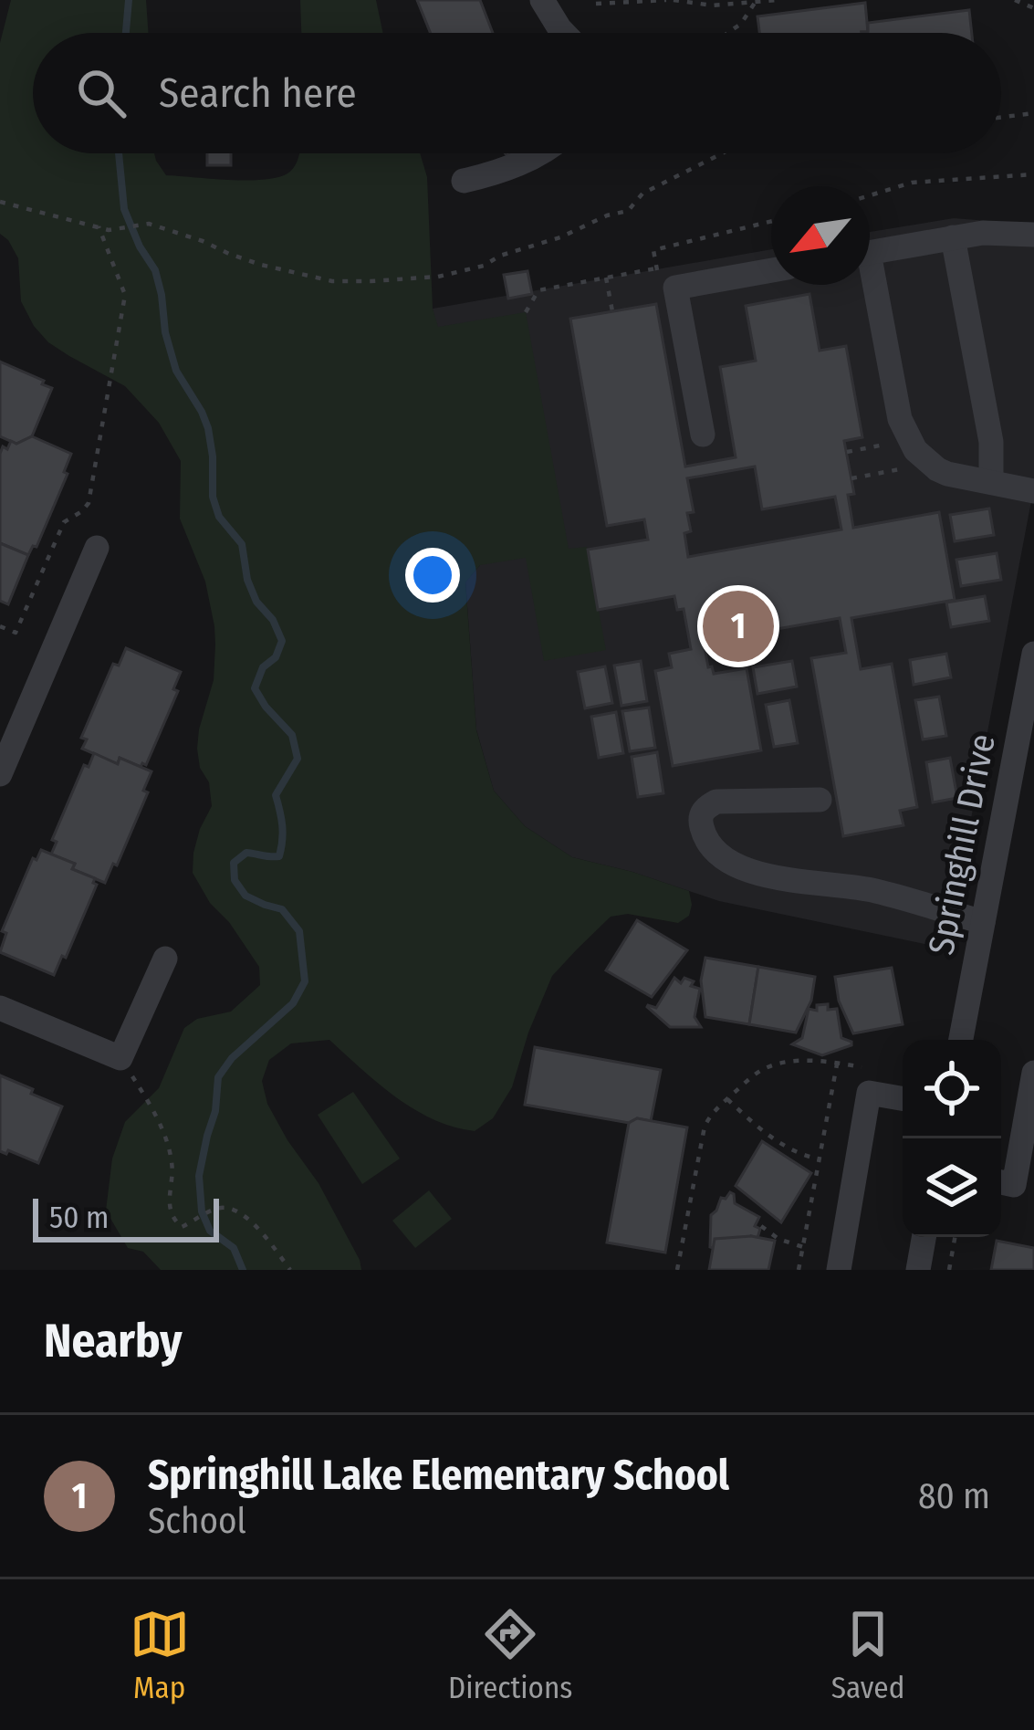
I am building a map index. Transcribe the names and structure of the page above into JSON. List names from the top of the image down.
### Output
{
  "streets": {
    "street": ["Springhill Drive"]
  },
  "scale_bar": "50 m",
  "north": "bottom left",
  "page": {
    "search": "Search here",
    "pins": "1",
    "scale": "50 m",
    "heading": "Nearby",
    "list": [
      {
        "mark": "1",
        "name": "Springhill Lake Elementary School",
        "note": "School",
        "value": "80 m"
      }
    ],
    "nav": ["Map", "Directions", "Saved"]
  }
}
